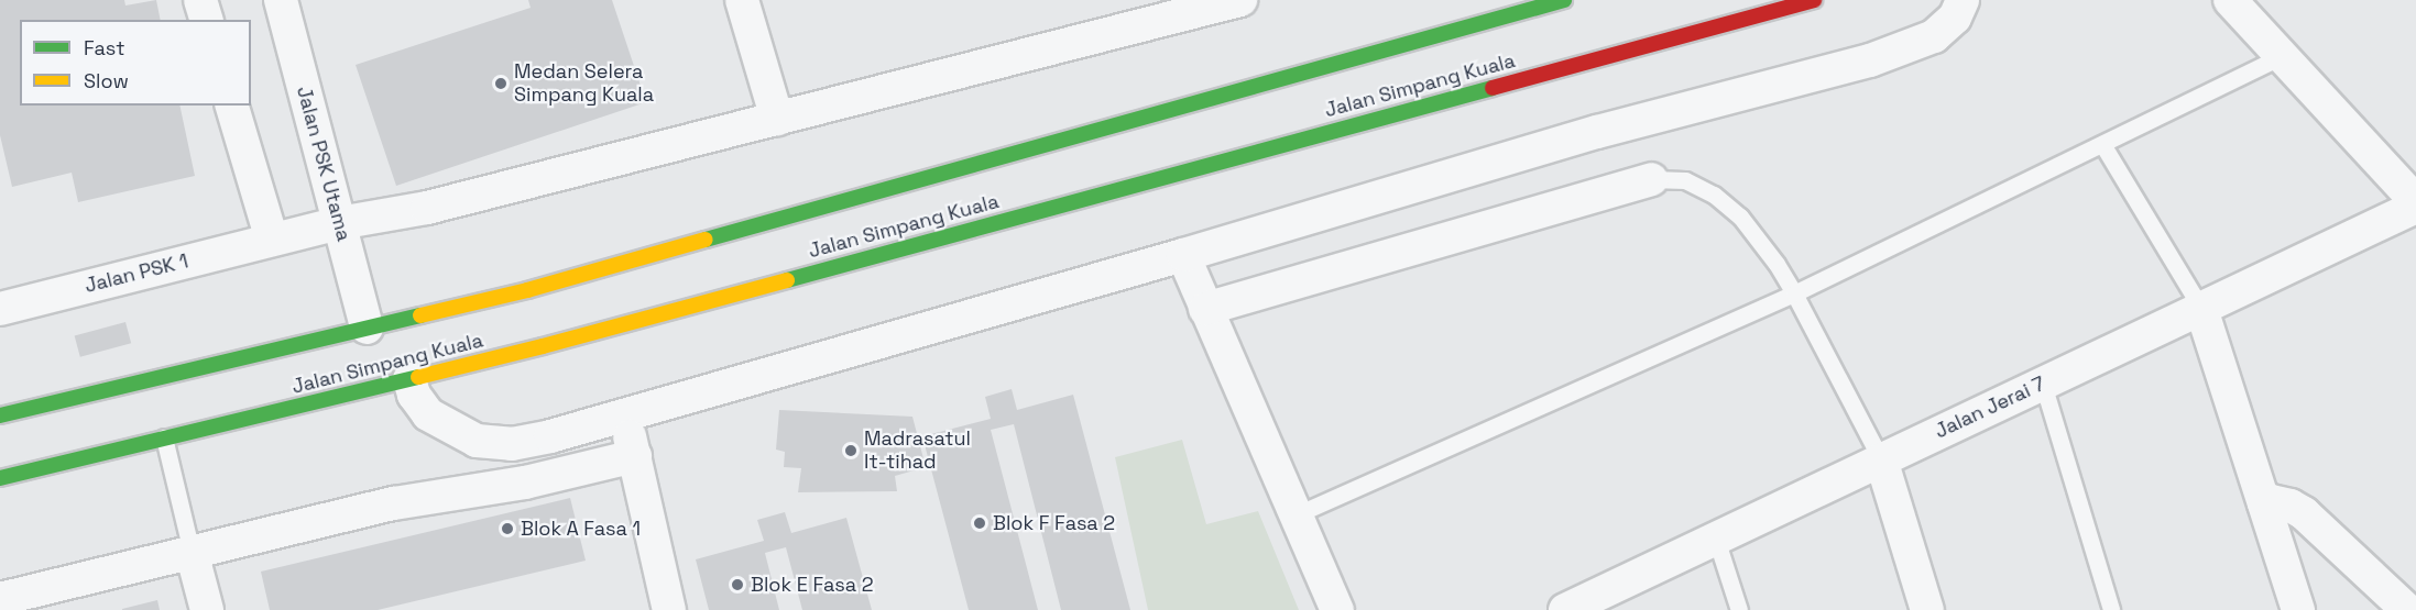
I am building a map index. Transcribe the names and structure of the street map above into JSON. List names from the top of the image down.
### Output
{
  "streets": {
    "main road": ["Jalan Simpang Kuala"],
    "street": ["Jalan PSK Utama", "Jalan PSK 1", "Jalan Jerai 7"]
  },
  "crossings": [
    ["Jalan Simpang Kuala", "Jalan PSK Utama"],
    ["Jalan PSK Utama", "Jalan PSK 1"]
  ],
  "places": [
    "Medan Selera Simpang Kuala",
    "Madrasatul It-tihad",
    "Blok F Fasa 2",
    "Blok A Fasa 1",
    "Blok E Fasa 2"
  ],
  "legend": ["Fast", "Slow"]
}
